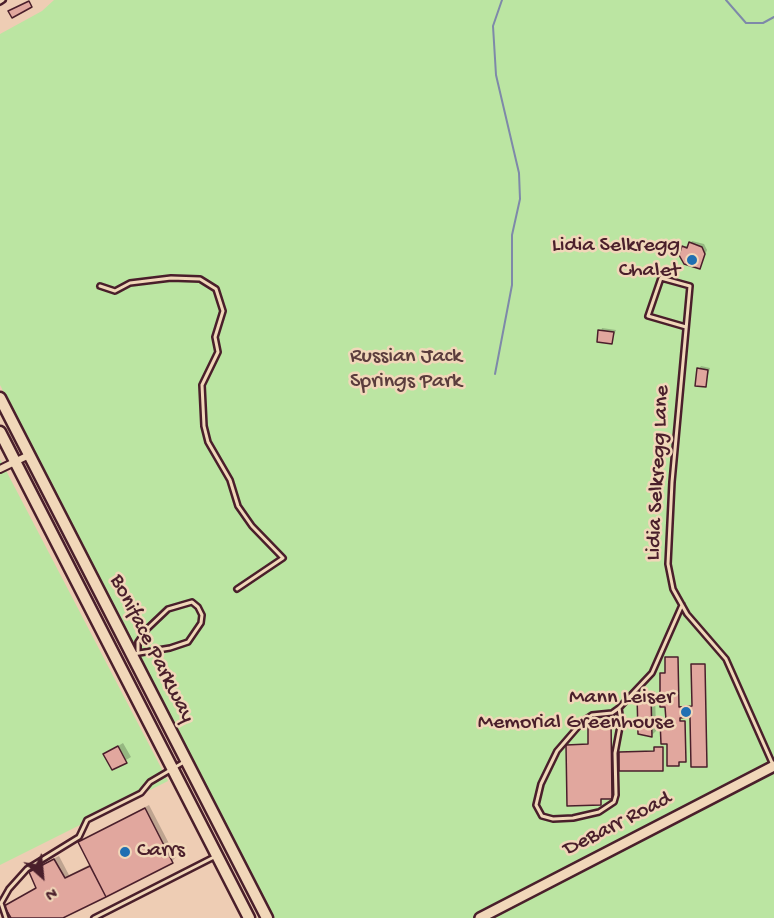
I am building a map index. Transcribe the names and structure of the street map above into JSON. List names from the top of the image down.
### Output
{
  "streets": {
    "main road": ["Boniface Parkway", "DeBarr Road"],
    "lane": ["Lidia Selkregg Lane"]
  },
  "crossings": [
    ["Lidia Selkregg Lane", "DeBarr Road"]
  ],
  "parks": ["Russian Jack Springs Park"],
  "places": ["Lidia Selkregg Chalet", "Mann Leiser Memorial Greenhouse", "Carrs"],
  "north": "bottom right"
}
